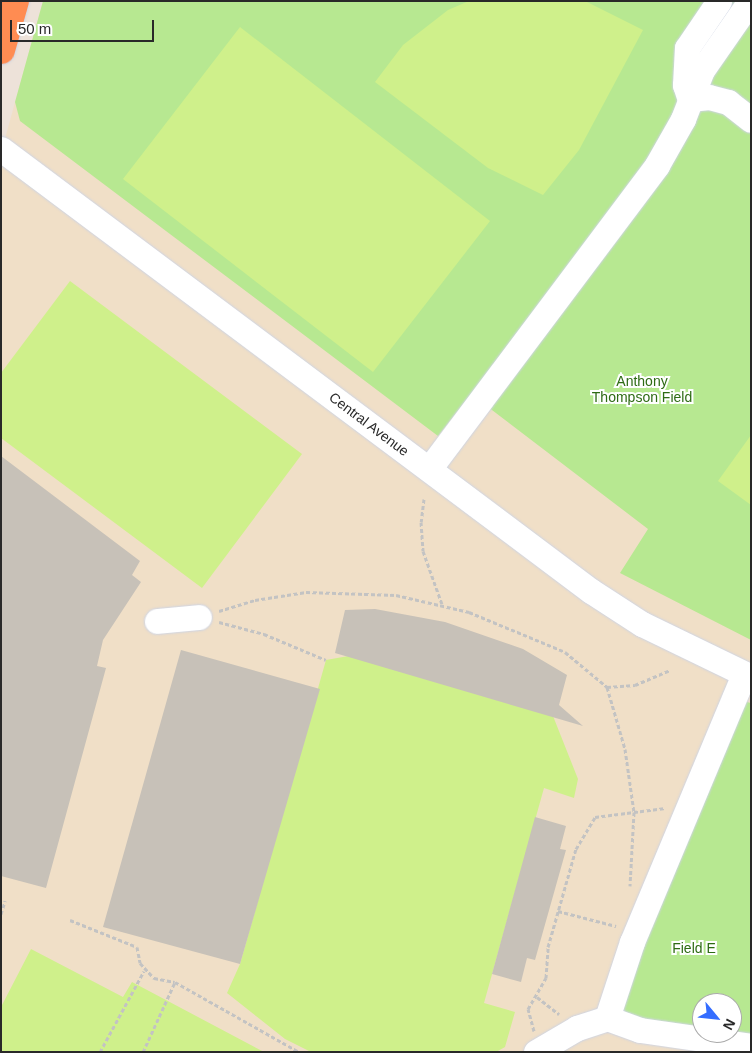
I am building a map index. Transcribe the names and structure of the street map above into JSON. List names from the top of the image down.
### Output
{
  "streets": {
    "street": ["Central Avenue"]
  },
  "parks": ["Anthony Thompson Field", "Field E"],
  "scale_bar": "50 m",
  "north": "bottom right"
}
